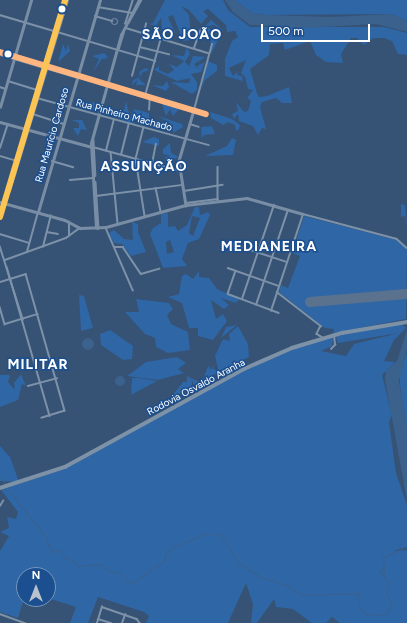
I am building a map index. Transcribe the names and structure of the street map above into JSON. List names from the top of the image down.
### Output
{
  "streets": {
    "highway": ["Rodovia Osvaldo Aranha"],
    "street": ["Rua Pinheiro Machado", "Rua Maurício Cardoso"]
  },
  "crossings": [
    ["Rua Pinheiro Machado", "Rua Maurício Cardoso"]
  ],
  "districts": [
    "SÃO JOÃO",
    "ASSUNÇÃO",
    "MEDIANEIRA",
    "MILITAR"
  ],
  "scale_bar": "500 m",
  "north": "top"
}
